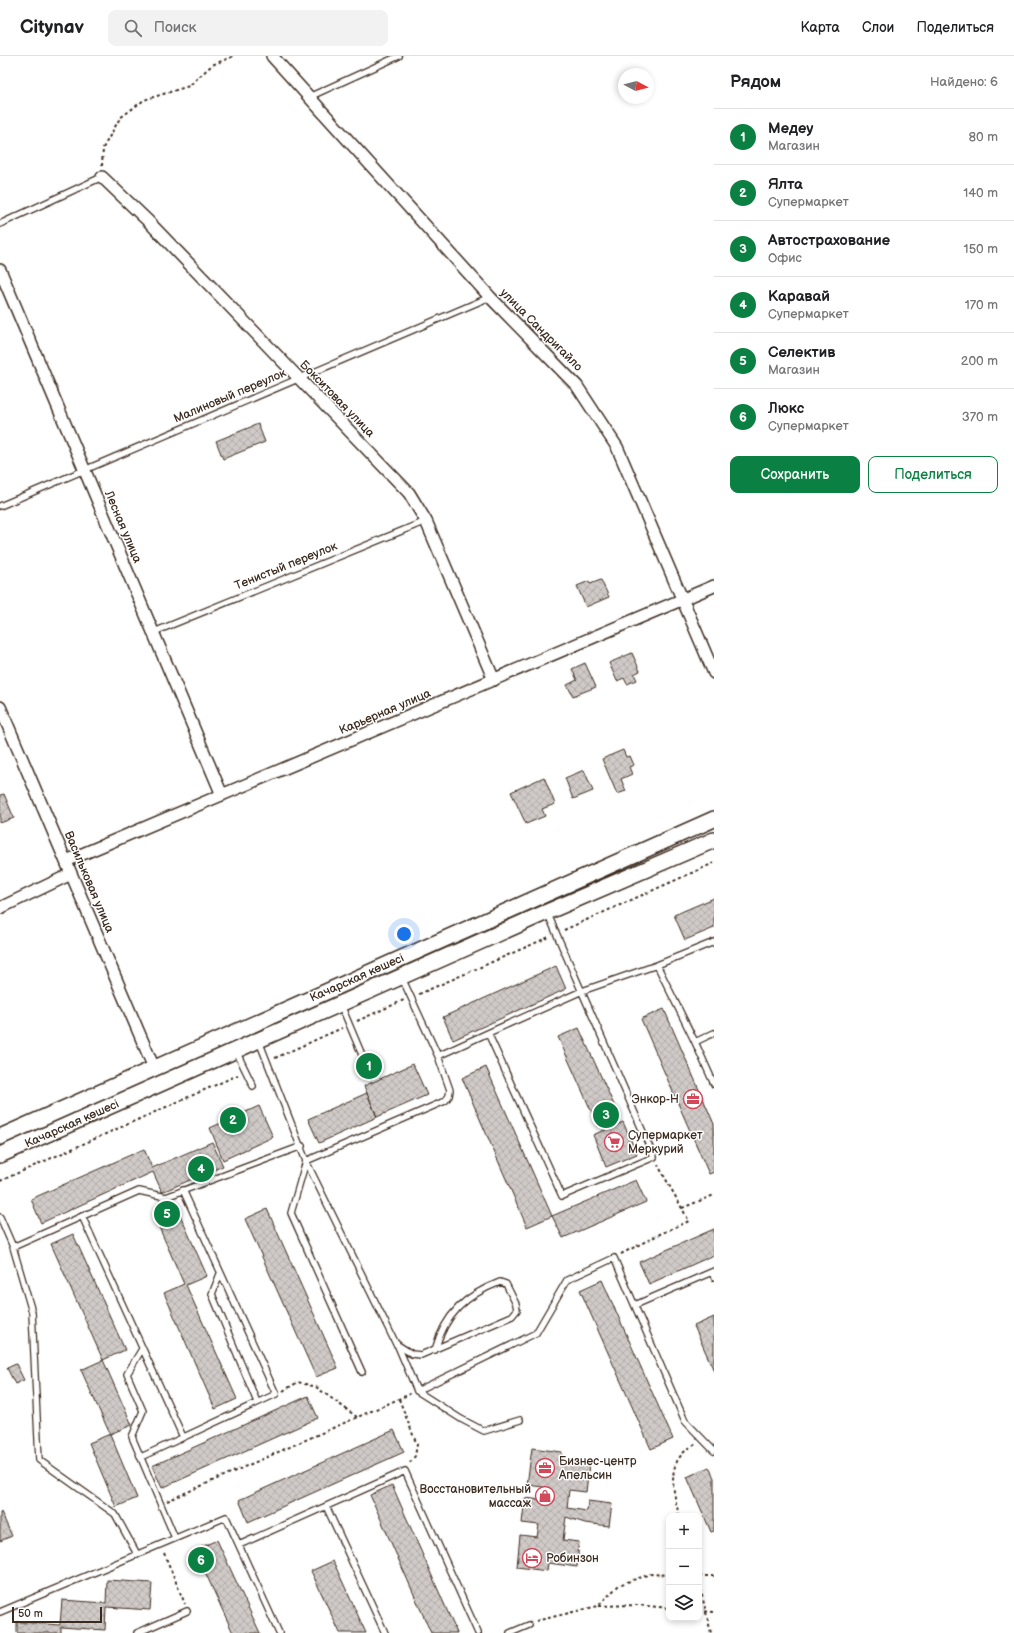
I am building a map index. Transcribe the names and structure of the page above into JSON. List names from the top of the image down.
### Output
{
  "streets": {
    "main road": ["Качарская көшесі"],
    "street": [
      "улица Сандригайло",
      "Бокситовая улица",
      "Лесная улица",
      "Карьерная улица",
      "Васильковая улица"
    ],
    "lane": ["Малиновый переулок", "Тенистый переулок"]
  },
  "crossings": [
    ["улица Сандригайло", "Малиновый переулок"],
    ["улица Сандригайло", "Карьерная улица"],
    ["Малиновый переулок", "Бокситовая улица"],
    ["Малиновый переулок", "Лесная улица"],
    ["Бокситовая улица", "Тенистый переулок"],
    ["Бокситовая улица", "Карьерная улица"],
    ["Лесная улица", "Тенистый переулок"],
    ["Лесная улица", "Карьерная улица"],
    ["Карьерная улица", "Васильковая улица"],
    ["Васильковая улица", "Качарская көшесі"]
  ],
  "places": {
    "office": ["Энкор-Н", "Бизнес-центр Апельсин"],
    "supermarket": ["Супермаркет Меркурий"],
    "shop": ["Восстановительный массаж"],
    "hotel": ["Робинзон"]
  },
  "scale_bar": "50 m",
  "north": "right",
  "page": {
    "header": "Citynav",
    "search": "Поиск",
    "nav": ["Карта", "Слои", "Поделиться"],
    "heading": ["Рядом", "Найдено: 6"],
    "list": [
      {
        "mark": "1",
        "name": "Медеу",
        "note": "Магазин",
        "value": "80 m"
      },
      {
        "mark": "2",
        "name": "Ялта",
        "note": "Супермаркет",
        "value": "140 m"
      },
      {
        "mark": "3",
        "name": "Автострахование",
        "note": "Офис",
        "value": "150 m"
      },
      {
        "mark": "4",
        "name": "Каравай",
        "note": "Супермаркет",
        "value": "170 m"
      },
      {
        "mark": "5",
        "name": "Селектив",
        "note": "Магазин",
        "value": "200 m"
      },
      {
        "mark": "6",
        "name": "Люкс",
        "note": "Супермаркет",
        "value": "370 m"
      }
    ],
    "buttons": ["Сохранить", "Поделиться"],
    "pins": [
      "1",
      "3",
      "2",
      "4",
      "5",
      "6"
    ],
    "map_buttons": ["+", "−"],
    "scale": "50 m"
  }
}
